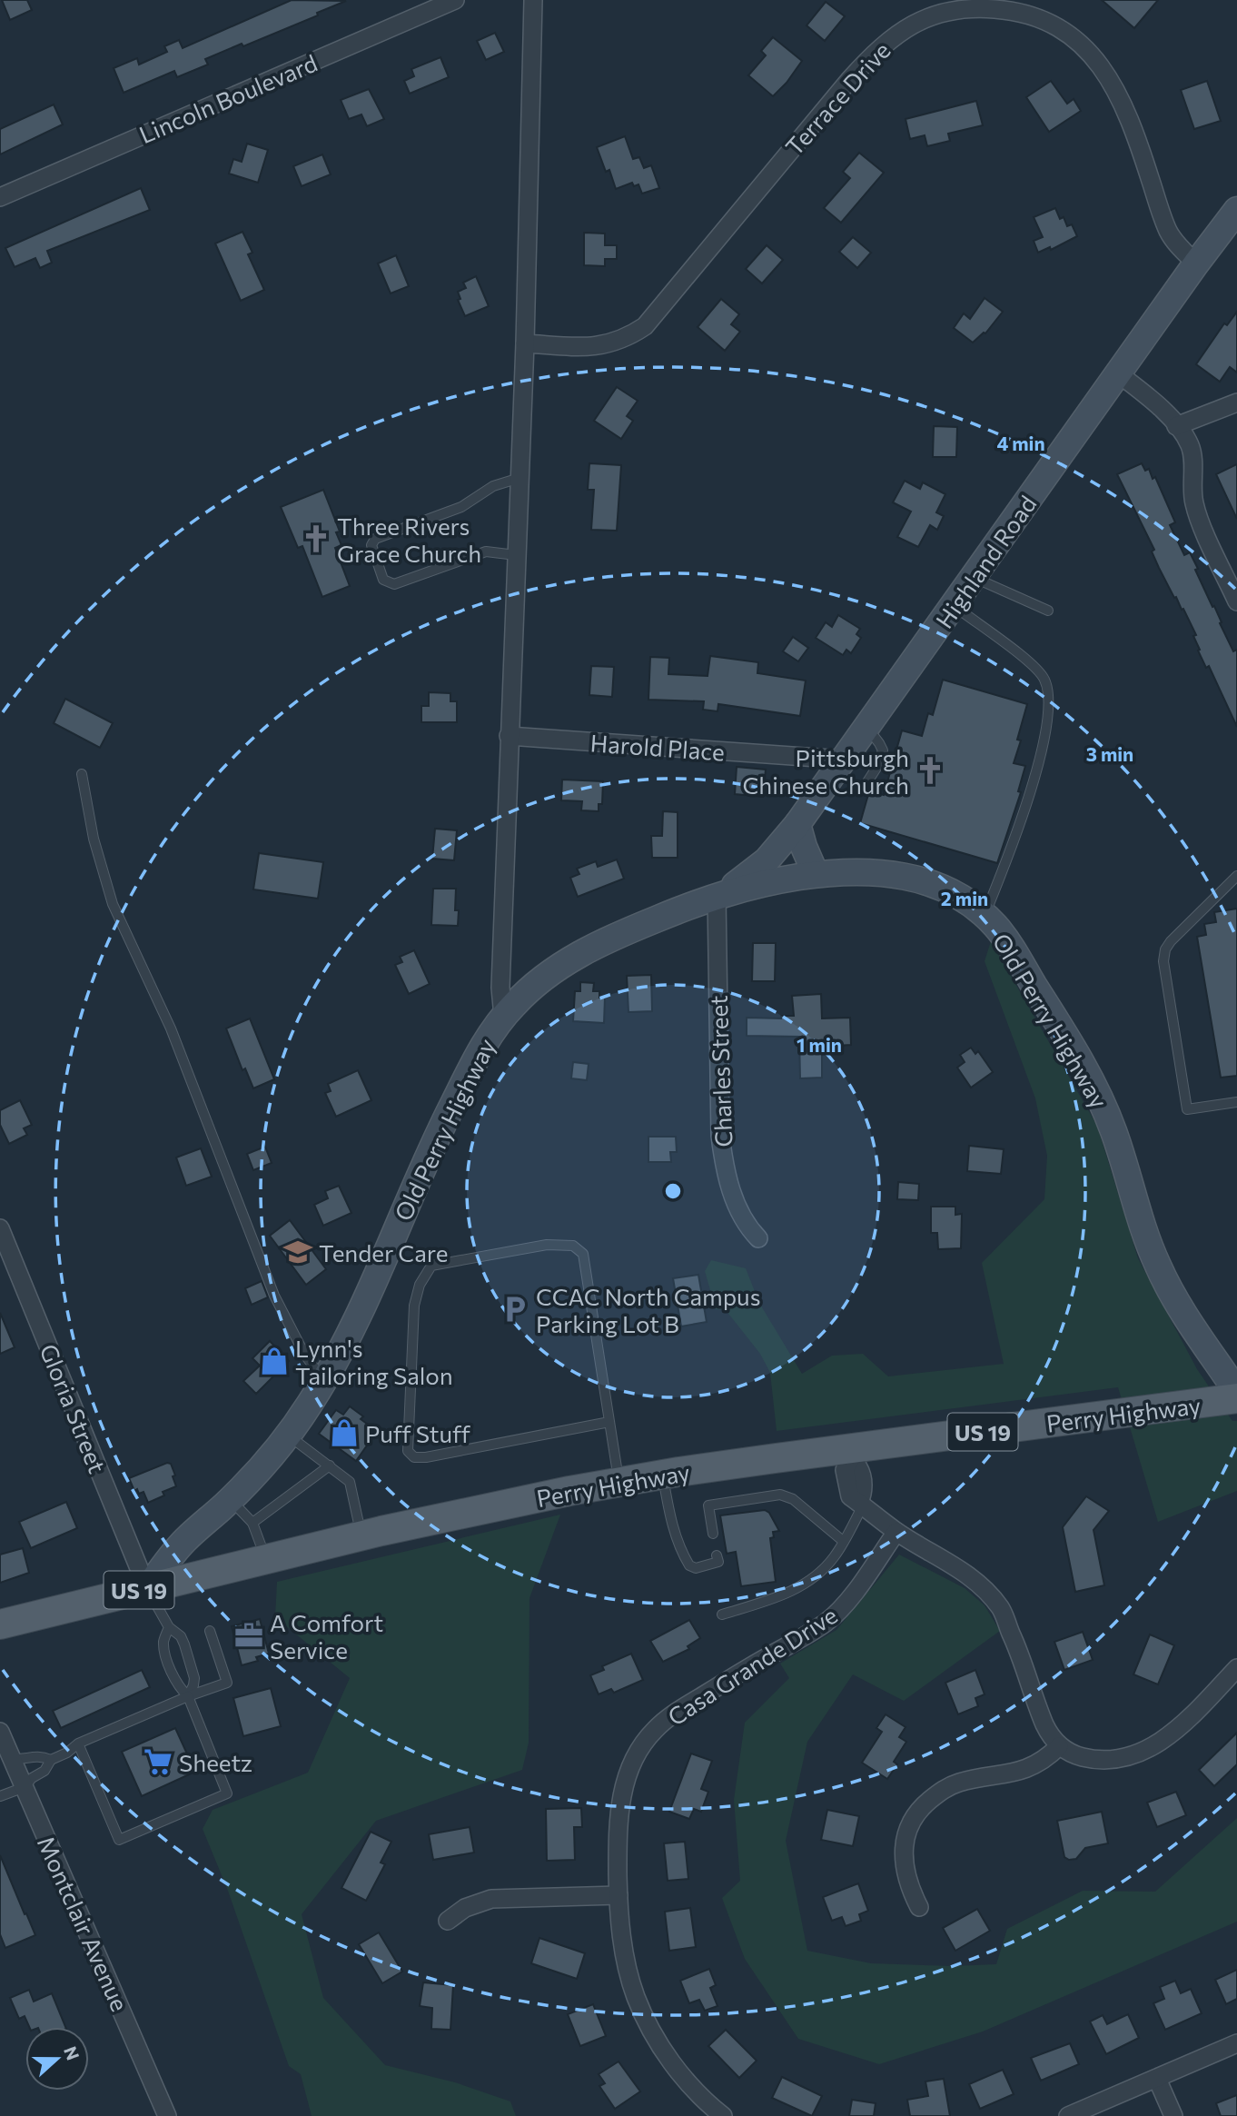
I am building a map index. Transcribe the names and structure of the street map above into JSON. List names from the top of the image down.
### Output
{
  "streets": {
    "main road": ["Perry Highway", "US 19"],
    "street": [
      "Lincoln Boulevard",
      "Terrace Drive",
      "Highland Road",
      "Harold Place",
      "Old Perry Highway",
      "Charles Street",
      "Gloria Street",
      "Casa Grande Drive",
      "Montclair Avenue"
    ]
  },
  "crossings": [
    ["Terrace Drive", "Highland Road"],
    ["Highland Road", "Harold Place"],
    ["Highland Road", "Old Perry Highway"],
    ["Highland Road", "Charles Street"],
    ["Old Perry Highway", "Charles Street"],
    ["Old Perry Highway", "Gloria Street"],
    ["Old Perry Highway", "Perry Highway"],
    ["Gloria Street", "Perry Highway"]
  ],
  "places": {
    "church": ["Three Rivers Grace Church", "Pittsburgh Chinese Church"],
    "school or university": ["Tender Care"],
    "parking": ["CCAC North Campus Parking Lot B"],
    "shop": ["Lynn's Tailoring Salon", "Puff Stuff"],
    "office": ["A Comfort Service"],
    "supermarket": ["Sheetz"]
  },
  "north": "right",
  "rings": [
    "4 min",
    "3 min",
    "2 min",
    "1 min"
  ]
}
